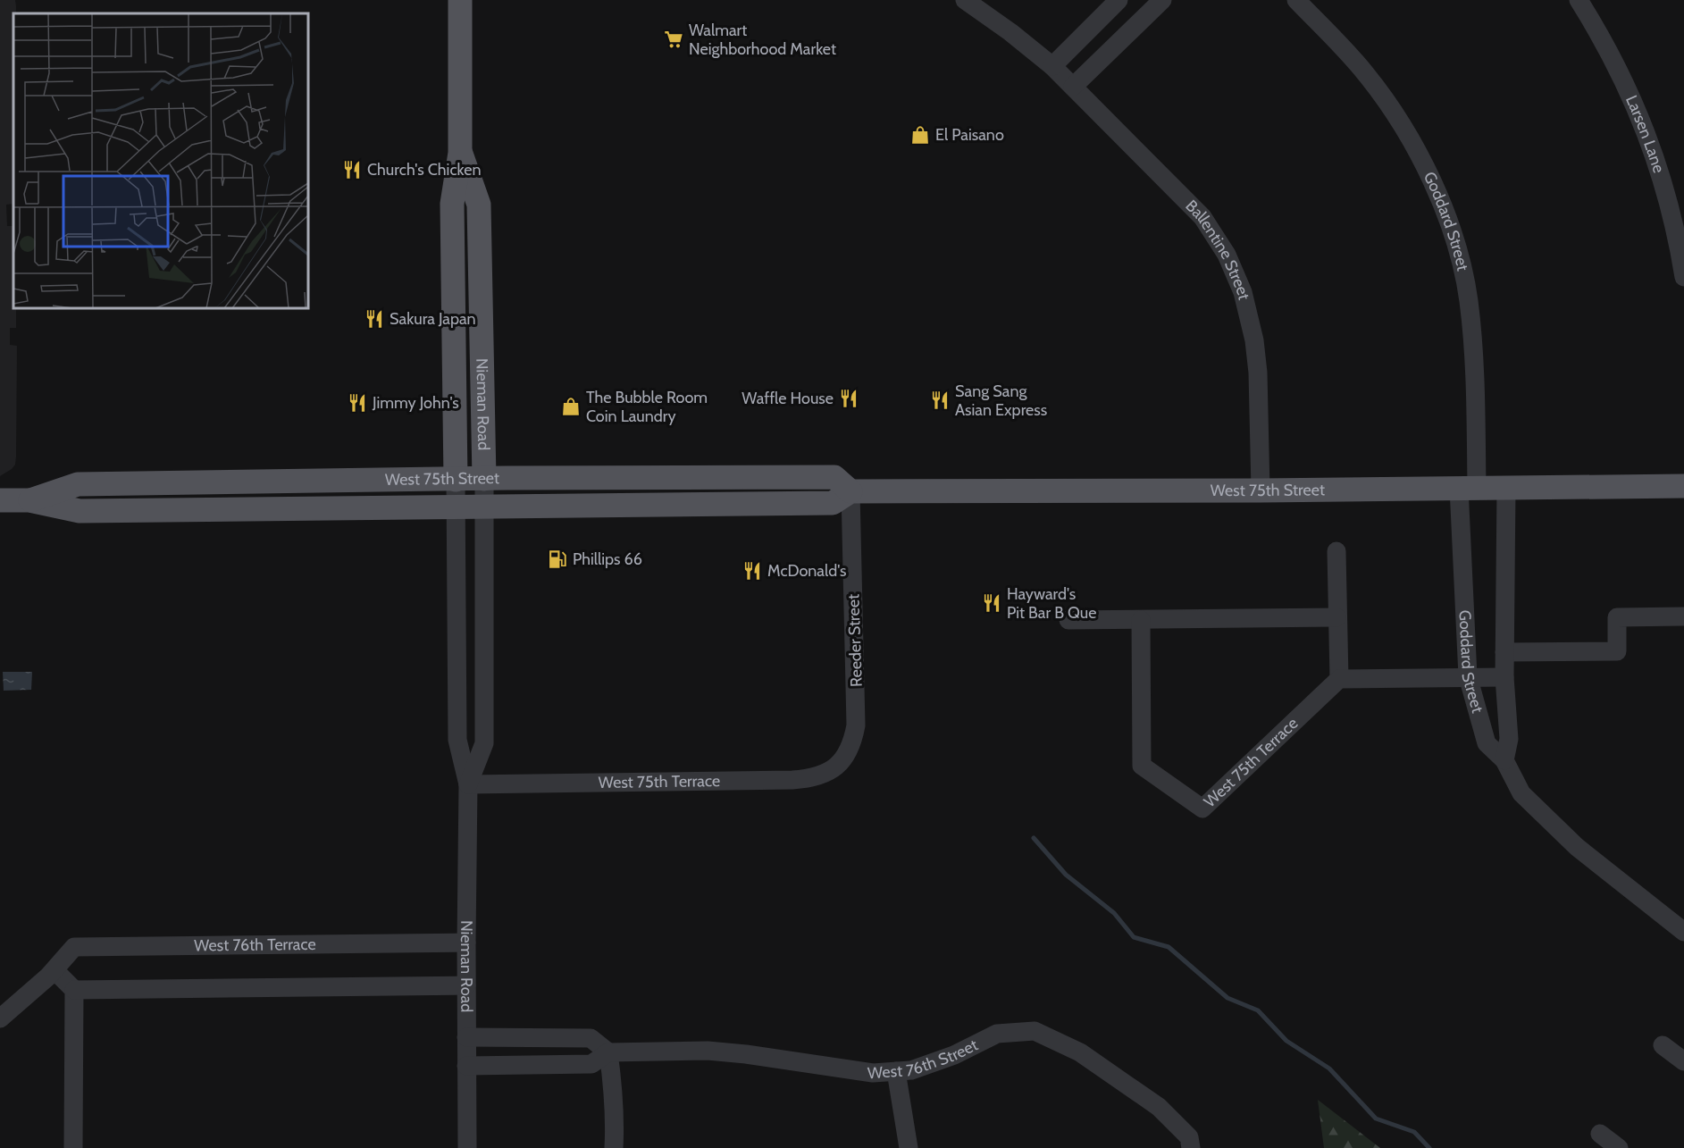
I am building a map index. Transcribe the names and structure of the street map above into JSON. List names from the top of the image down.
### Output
{
  "streets": {
    "main road": ["Nieman Road", "West 75th Street"],
    "street": [
      "Larsen Lane",
      "Goddard Street",
      "Ballentine Street",
      "Reeder Street",
      "West 75th Terrace",
      "West 76th Terrace",
      "West 76th Street"
    ]
  },
  "crossings": [
    ["Goddard Street", "West 75th Street"],
    ["Ballentine Street", "West 75th Street"],
    ["Nieman Road", "West 75th Street"],
    ["Nieman Road", "West 75th Terrace"],
    ["Nieman Road", "West 76th Terrace"],
    ["Nieman Road", "West 76th Street"],
    ["West 75th Street", "Reeder Street"],
    ["Reeder Street", "West 75th Terrace"]
  ],
  "places": {
    "supermarket": ["Walmart Neighborhood Market"],
    "shop": ["El Paisano", "The Bubble Room Coin Laundry"],
    "restaurant": [
      "Church's Chicken",
      "Sakura Japan",
      "Waffle House",
      "Sang Sang Asian Express",
      "Jimmy John's",
      "McDonald's",
      "Hayward's Pit Bar B Que"
    ],
    "fuel station": ["Phillips 66"]
  }
}
